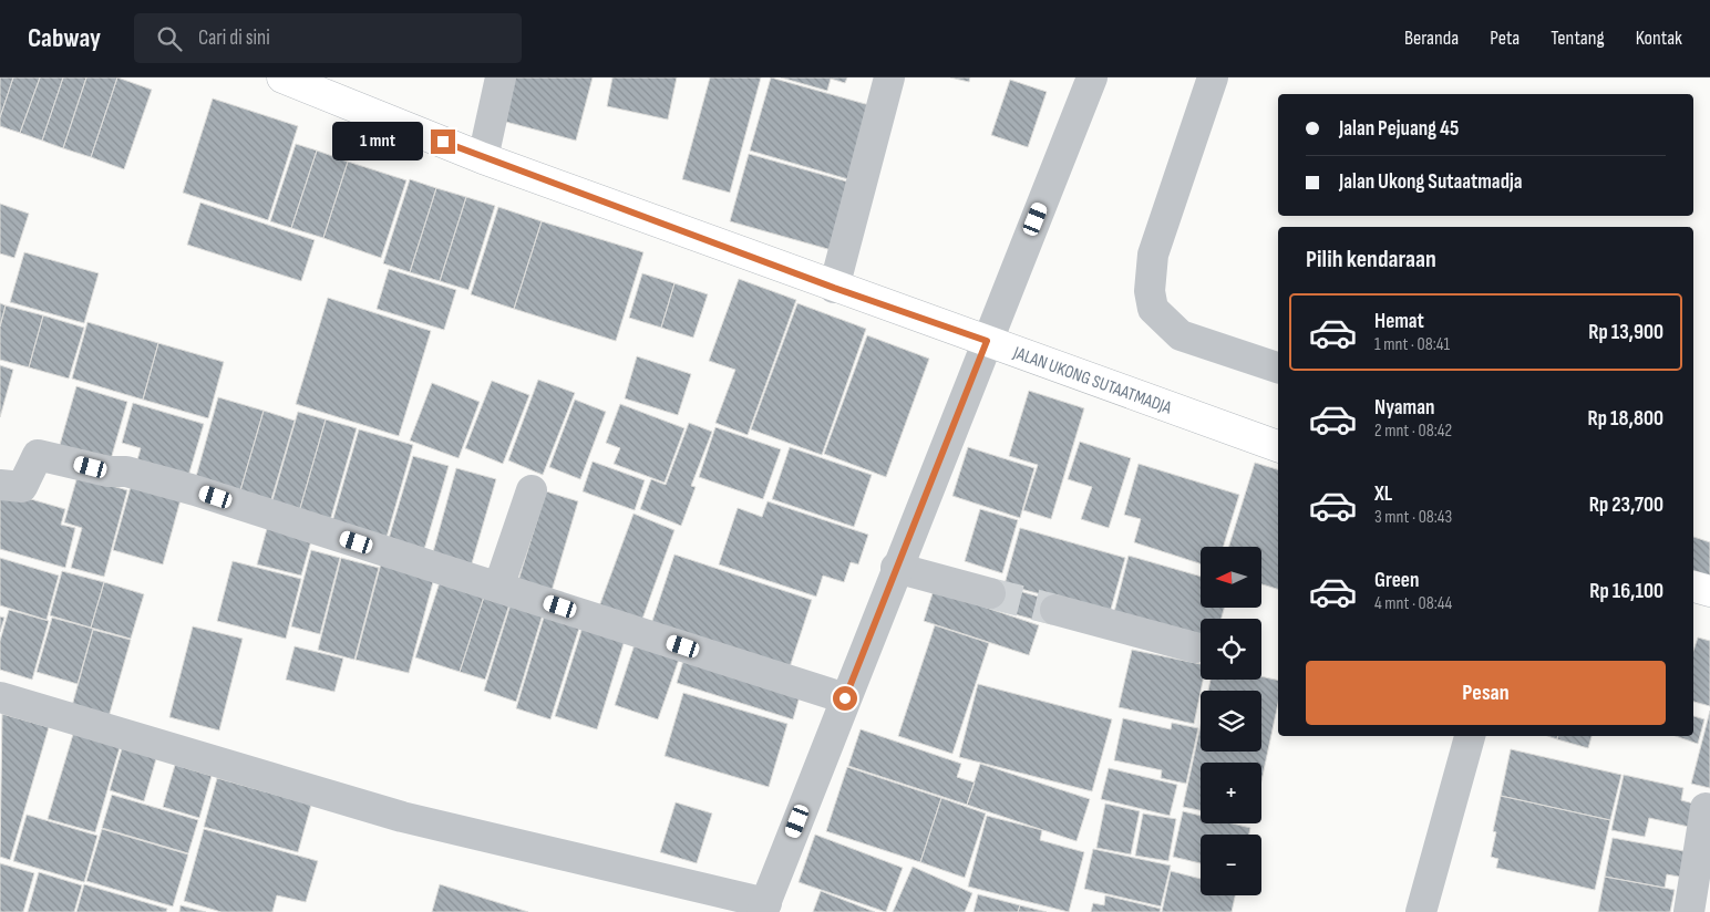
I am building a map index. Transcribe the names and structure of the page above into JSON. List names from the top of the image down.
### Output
{
  "streets": {
    "main road": ["JALAN UKONG SUTAATMADJA"]
  },
  "north": "left",
  "page": {
    "header": "Cabway",
    "search": "Cari di sini",
    "nav": [
      "Beranda",
      "Peta",
      "Tentang",
      "Kontak"
    ],
    "banner": ["Jalan Pejuang 45", "Jalan Ukong Sutaatmadja"],
    "bubble": "1 mnt",
    "heading": "Pilih kendaraan",
    "list": [
      {
        "name": "Hemat",
        "note": "1 mnt · 08:41",
        "value": "Rp 13,900"
      },
      {
        "name": "Nyaman",
        "note": "2 mnt · 08:42",
        "value": "Rp 18,800"
      },
      {
        "name": "XL",
        "note": "3 mnt · 08:43",
        "value": "Rp 23,700"
      },
      {
        "name": "Green",
        "note": "4 mnt · 08:44",
        "value": "Rp 16,100"
      }
    ],
    "map_buttons": ["+", "−"],
    "buttons": "Pesan"
  }
}
